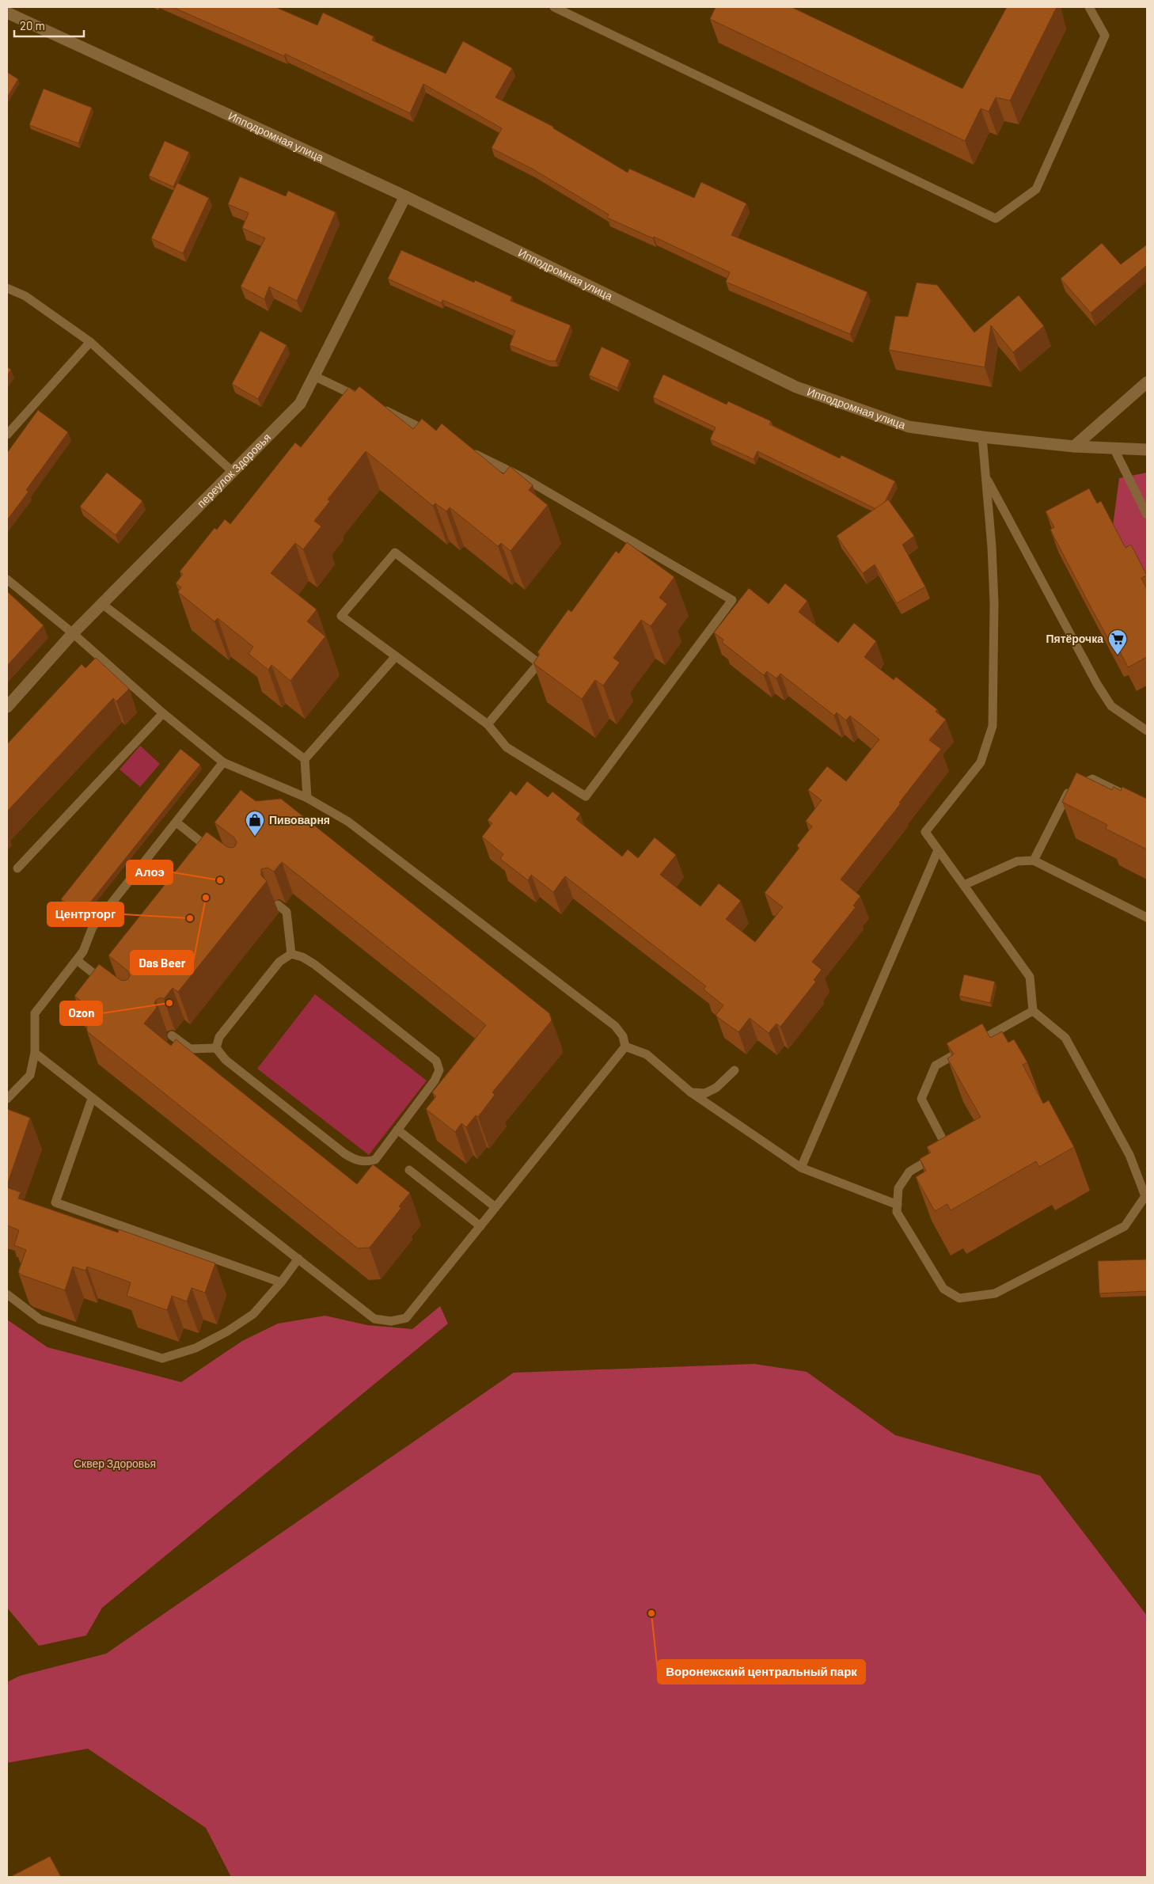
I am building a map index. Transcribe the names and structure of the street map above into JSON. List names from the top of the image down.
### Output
{
  "streets": {
    "street": ["Ипподромная улица", "переулок Здоровья"]
  },
  "crossings": [
    ["Ипподромная улица", "переулок Здоровья"]
  ],
  "parks": ["Сквер Здоровья"],
  "places": {
    "supermarket": ["Пятёрочка"],
    "shop": ["Пивоварня"],
    "other": [
      "Алоэ",
      "Das Beer",
      "Центрторг",
      "Ozon",
      "Воронежский центральный парк"
    ]
  },
  "scale_bar": "20 m"
}
